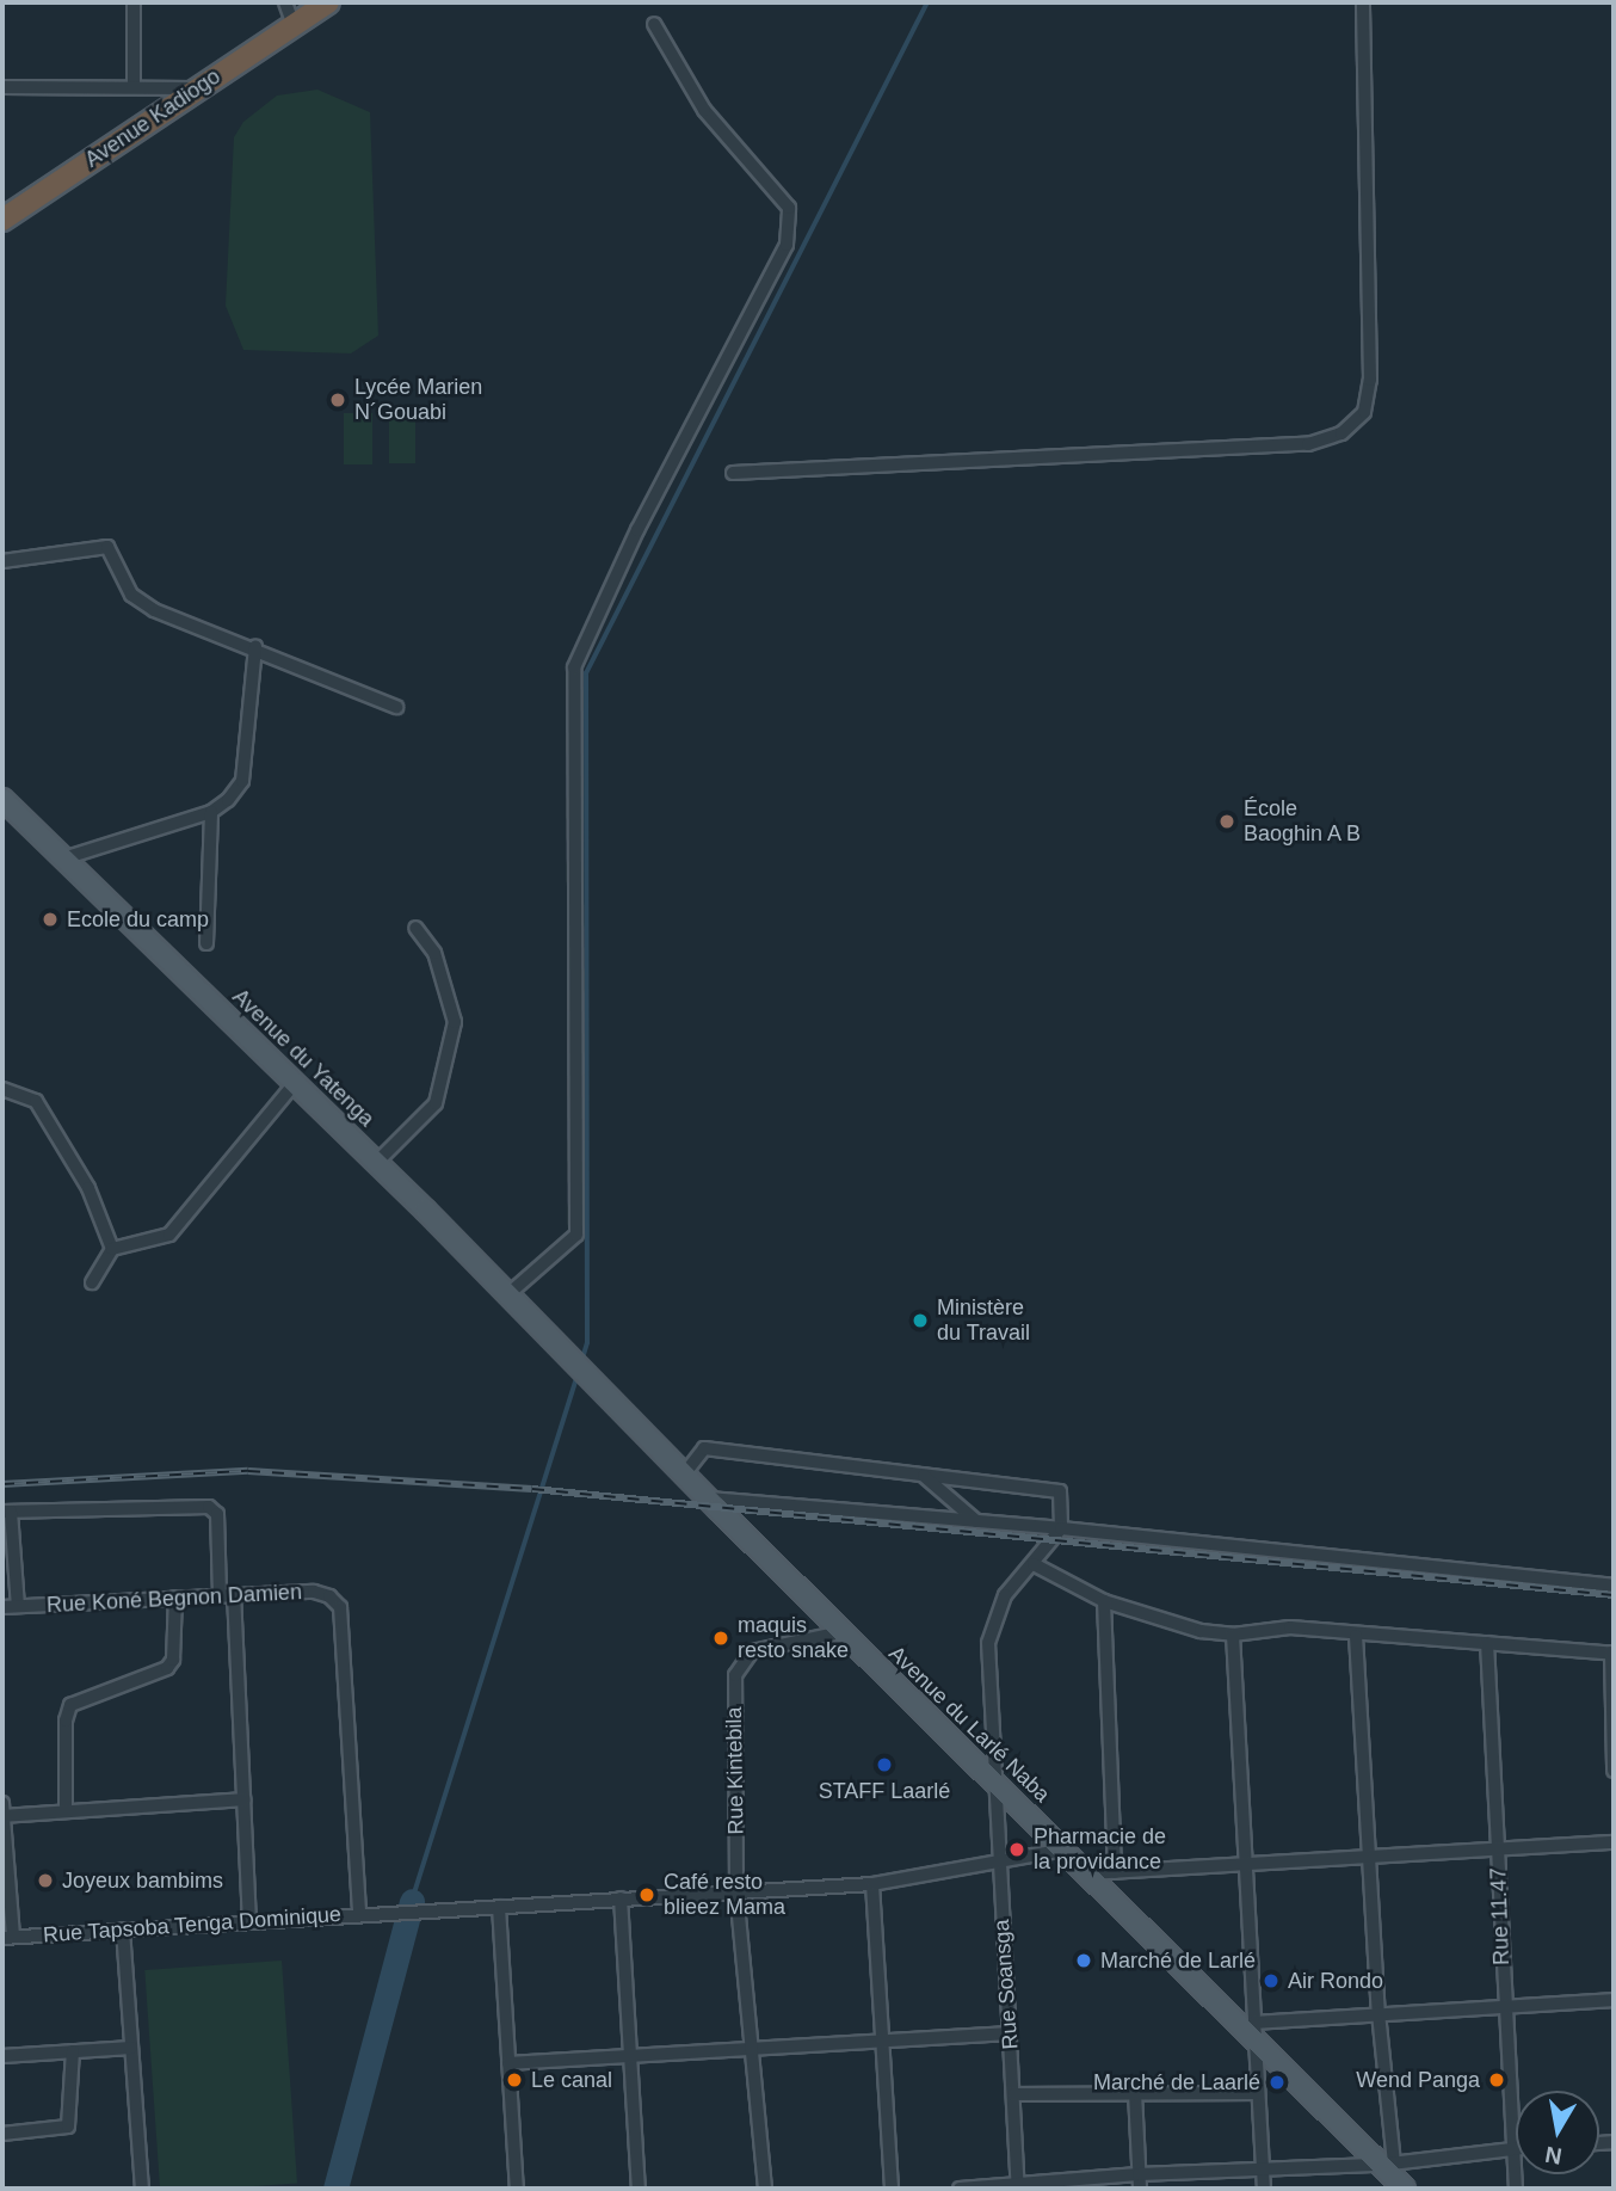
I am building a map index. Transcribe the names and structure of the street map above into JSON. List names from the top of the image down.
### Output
{
  "streets": {
    "highway": ["Avenue Kadiogo"],
    "main road": ["Avenue du Yatenga", "Avenue du Larlé Naba"],
    "street": [
      "Rue Koné Begnon Damien",
      "Rue Kintebila",
      "Rue 11.47",
      "Rue Tapsoba Tenga Dominique",
      "Rue Soansga"
    ]
  },
  "crossings": [
    ["Avenue du Yatenga", "Avenue du Larlé Naba"],
    ["Rue Koné Begnon Damien", "Rue Tapsoba Tenga Dominique"],
    ["Avenue du Larlé Naba", "Rue Kintebila"],
    ["Avenue du Larlé Naba", "Rue Tapsoba Tenga Dominique"],
    ["Avenue du Larlé Naba", "Rue Soansga"],
    ["Rue Kintebila", "Rue Tapsoba Tenga Dominique"],
    ["Rue Tapsoba Tenga Dominique", "Rue Soansga"]
  ],
  "places": [
    "Lycée Marien N´Gouabi",
    "École Baoghin A B",
    "Ecole du camp",
    "Ministère du Travail",
    "maquis resto snake",
    "STAFF Laarlé",
    "Pharmacie de la providance",
    "Joyeux bambims",
    "Café resto blieez Mama",
    "Marché de Larlé",
    "Air Rondo",
    "Le canal",
    "Wend Panga",
    "Marché de Laarlé"
  ],
  "north": "bottom"
}
